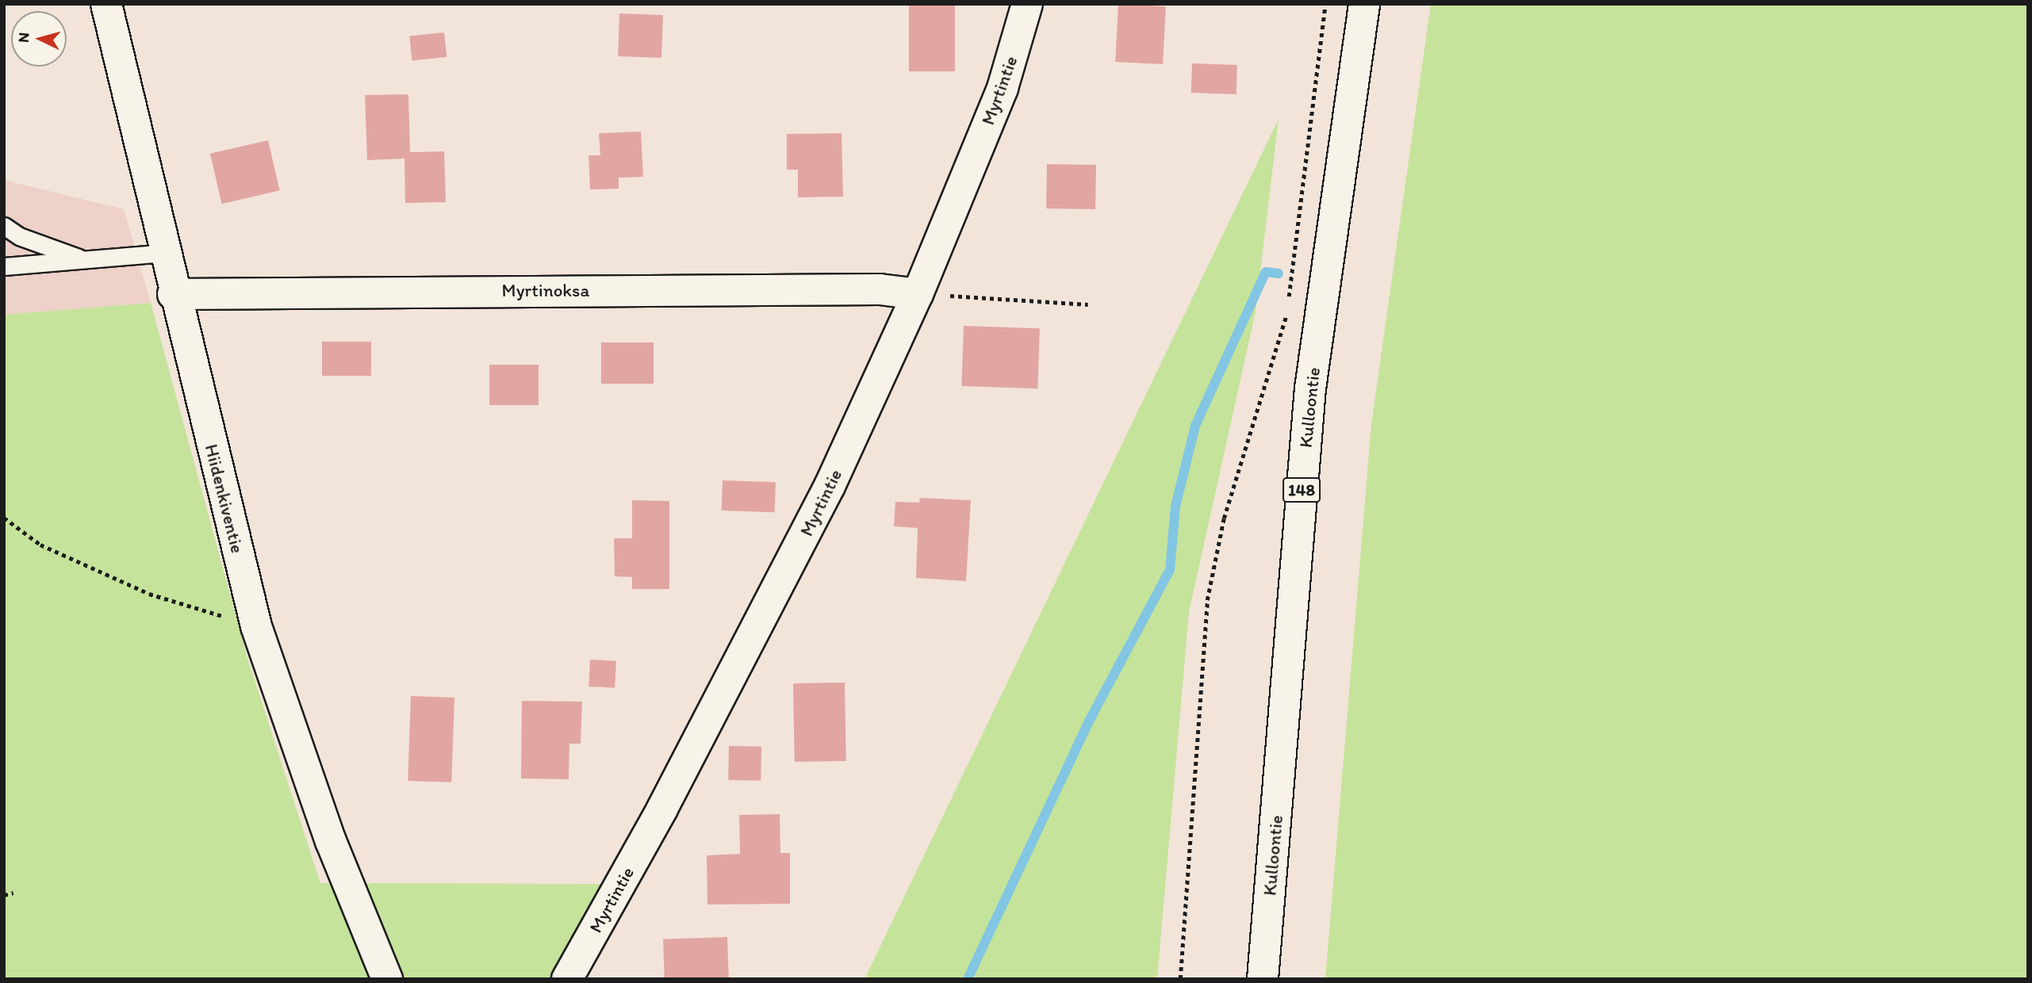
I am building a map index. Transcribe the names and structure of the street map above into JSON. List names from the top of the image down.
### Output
{
  "streets": {
    "street": [
      "Myrtintie",
      "Myrtinoksa",
      "Kulloontie",
      "148",
      "Hiidenkiventie"
    ]
  },
  "crossings": [
    ["Myrtintie", "Myrtinoksa"],
    ["Myrtinoksa", "Hiidenkiventie"]
  ],
  "north": "left"
}
